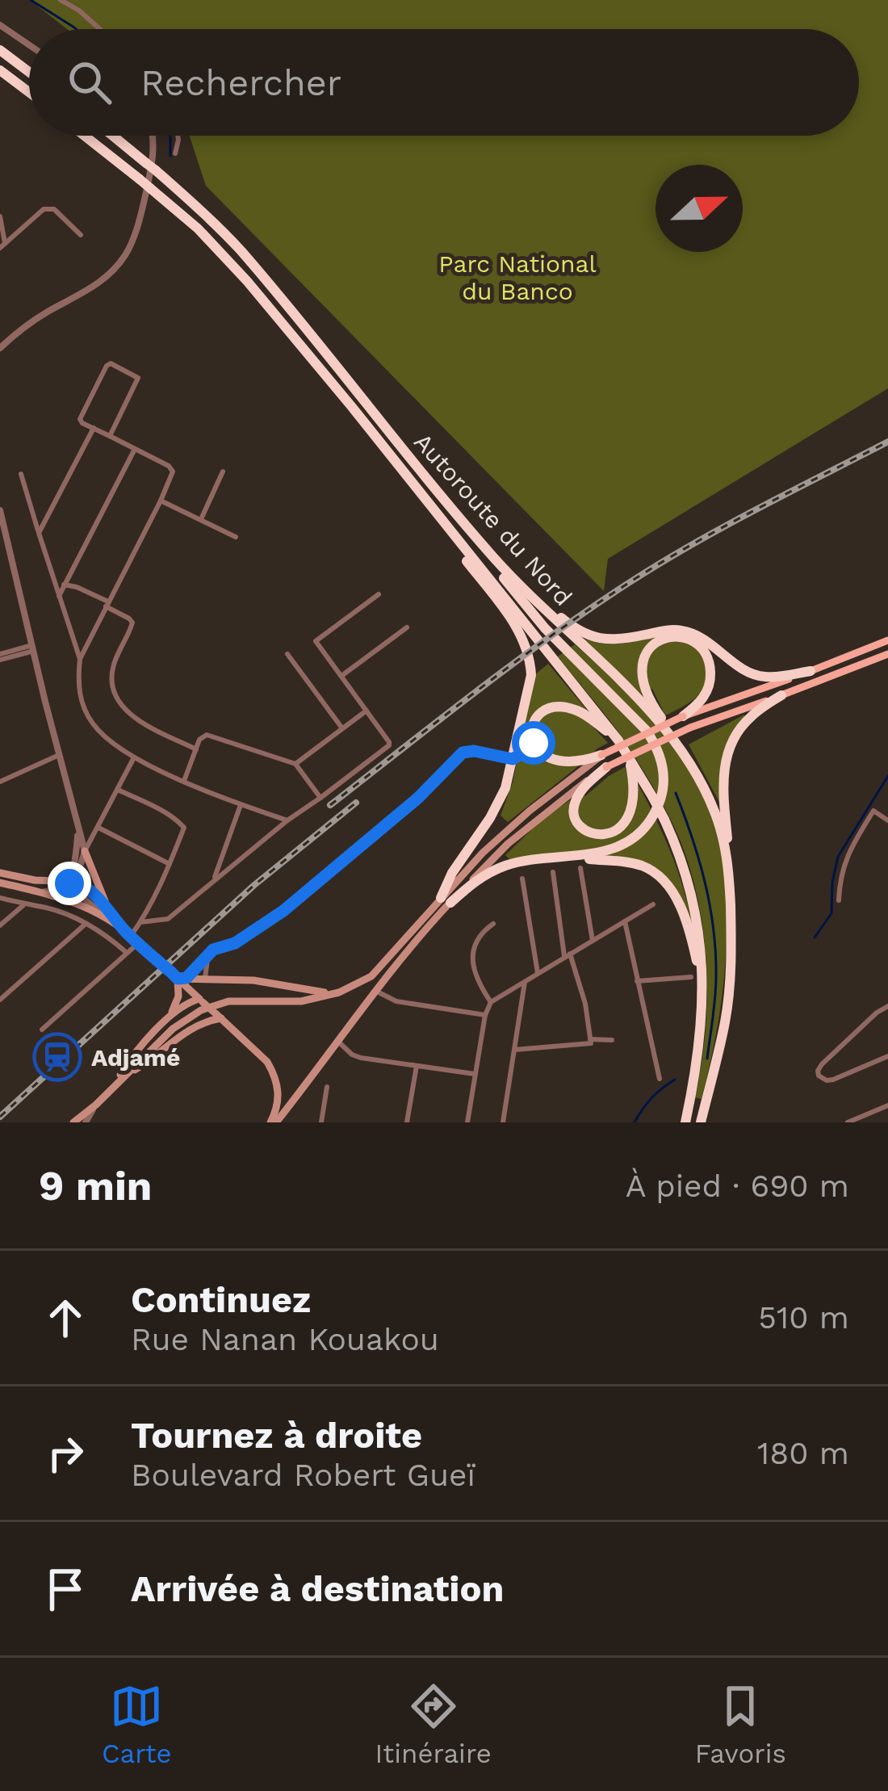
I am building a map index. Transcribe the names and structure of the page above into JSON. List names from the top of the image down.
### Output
{
  "streets": {
    "highway": ["Autoroute du Nord"]
  },
  "parks": ["Parc National du Banco"],
  "places": {
    "station": ["Adjamé"]
  },
  "north": "right",
  "page": {
    "search": "Rechercher",
    "heading": ["9 min", "À pied · 690 m"],
    "list": [
      ["Continuez", "Rue Nanan Kouakou", "510 m"],
      ["Tournez à droite", "Boulevard Robert Gueï", "180 m"],
      "Arrivée à destination"
    ],
    "nav": ["Carte", "Itinéraire", "Favoris"]
  }
}
